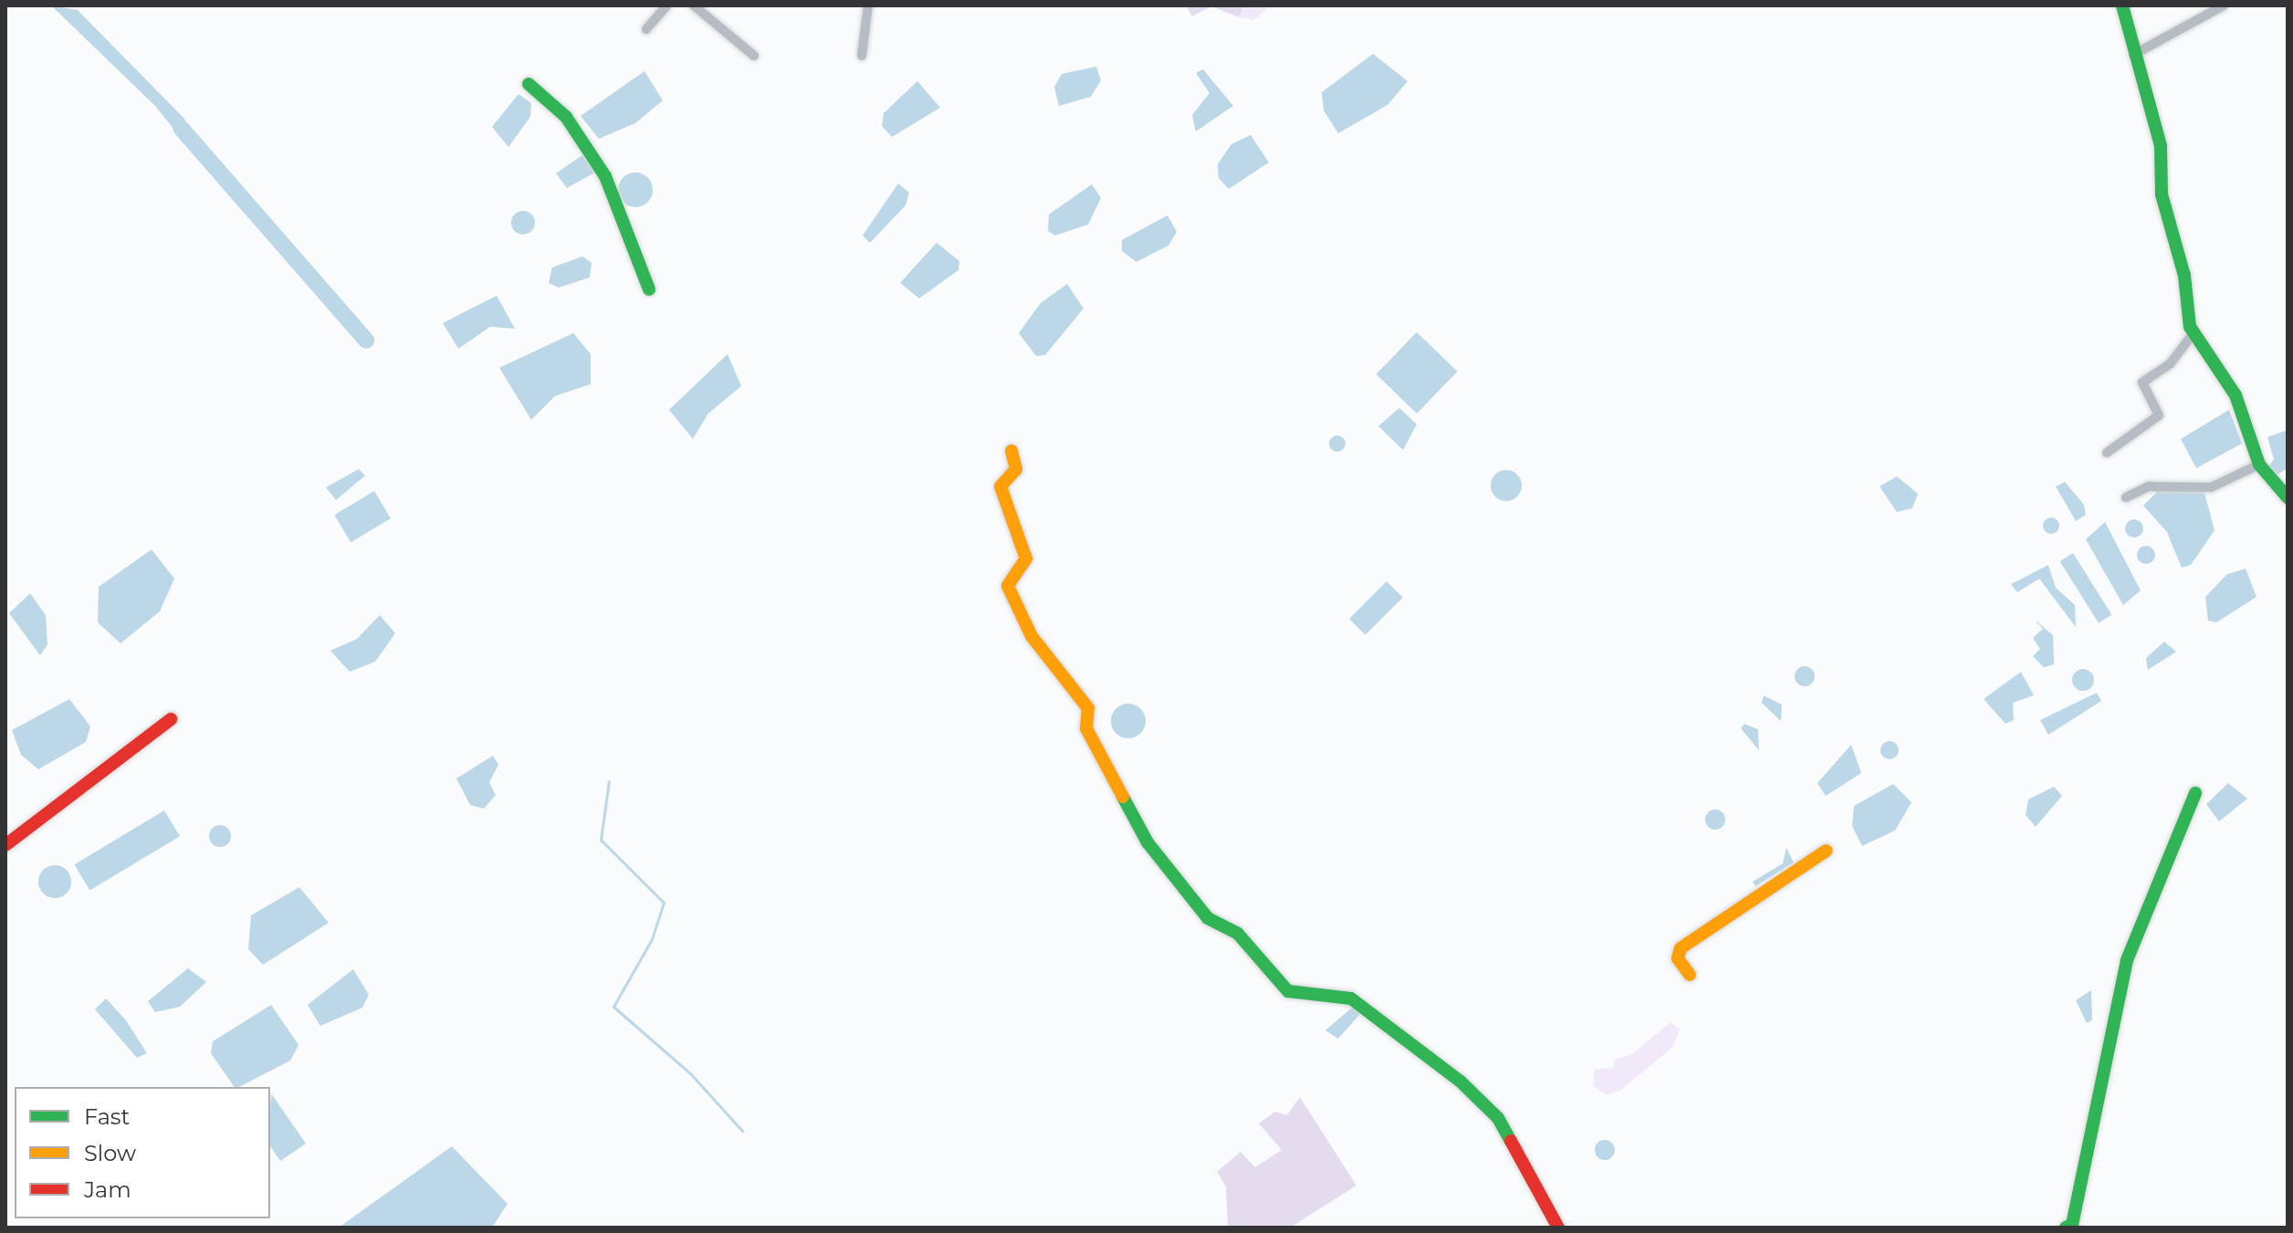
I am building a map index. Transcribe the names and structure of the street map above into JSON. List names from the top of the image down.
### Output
{
  "legend": ["Fast", "Slow", "Jam"]
}
